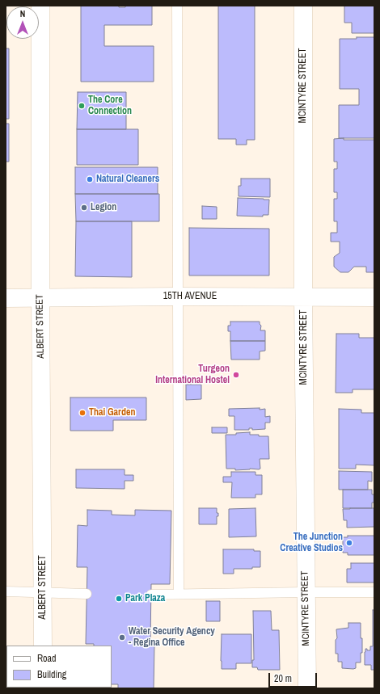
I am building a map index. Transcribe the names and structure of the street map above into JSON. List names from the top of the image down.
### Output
{
  "streets": {
    "street": ["MCINTYRE STREET", "15TH AVENUE", "ALBERT STREET"]
  },
  "crossings": [
    ["MCINTYRE STREET", "15TH AVENUE"],
    ["15TH AVENUE", "ALBERT STREET"]
  ],
  "places": [
    "The Core Connection",
    "Natural Cleaners",
    "Legion",
    "Turgeon International Hostel",
    "Thai Garden",
    "The Junction Creative Studios",
    "Park Plaza",
    "Water Security Agency - Regina Office"
  ],
  "legend": ["Road", "Building"],
  "scale_bar": "20 m",
  "north": "top"
}
